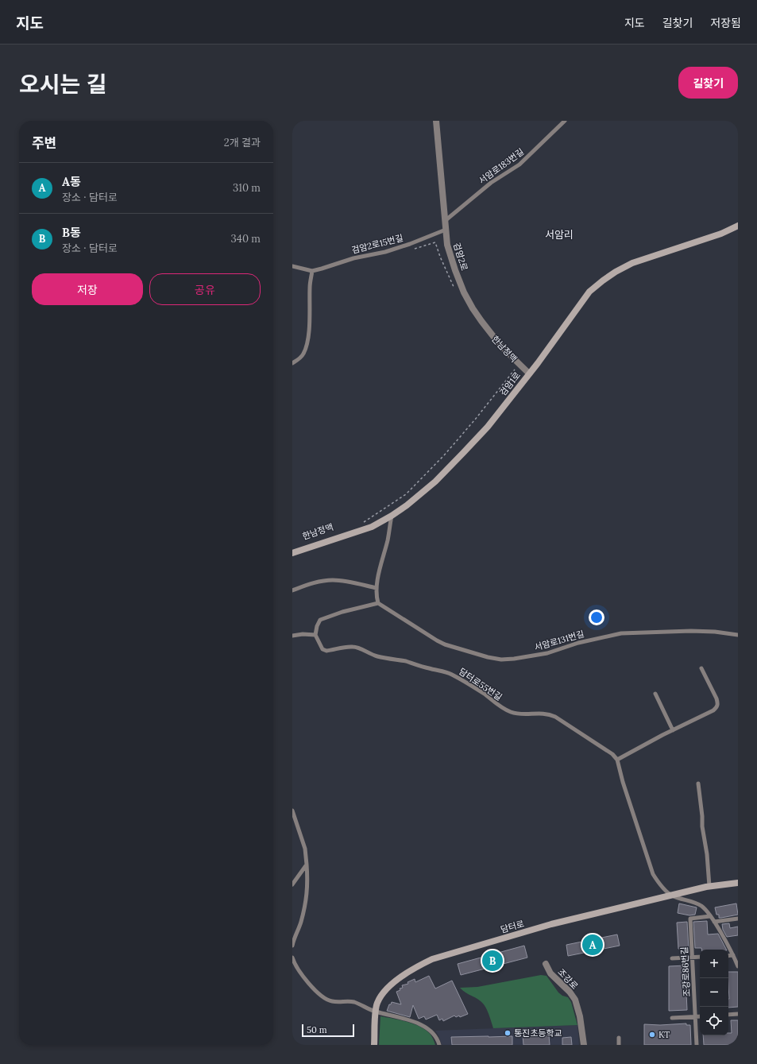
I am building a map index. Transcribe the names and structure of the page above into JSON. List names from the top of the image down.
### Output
{
  "streets": {
    "street": [
      "검암2로",
      "검암1로",
      "담터로",
      "조강로"
    ],
    "lane": [
      "서암로183번길",
      "검암2로15번길",
      "서암로131번길",
      "담터로55번길",
      "조강로86번길"
    ],
    "path": ["한남정맥"]
  },
  "crossings": [
    ["서암로183번길", "검암2로"],
    ["검암2로15번길", "검암2로"],
    ["검암2로", "검암1로"]
  ],
  "districts": ["서암리"],
  "places": ["통진초등학교", "KT"],
  "scale_bar": "50 m",
  "page": {
    "header": "지도",
    "nav": ["지도", "길찾기", "저장됨"],
    "title": "오시는 길",
    "buttons": [
      "길찾기",
      ["저장", "공유"]
    ],
    "heading": ["주변", "2개 결과"],
    "list": [
      {
        "mark": "A",
        "name": "A동",
        "note": "장소 · 담터로",
        "value": "310 m"
      },
      {
        "mark": "B",
        "name": "B동",
        "note": "장소 · 담터로",
        "value": "340 m"
      }
    ],
    "pins": ["A", "B"],
    "map_buttons": ["+", "−"],
    "scale": "50 m"
  }
}
